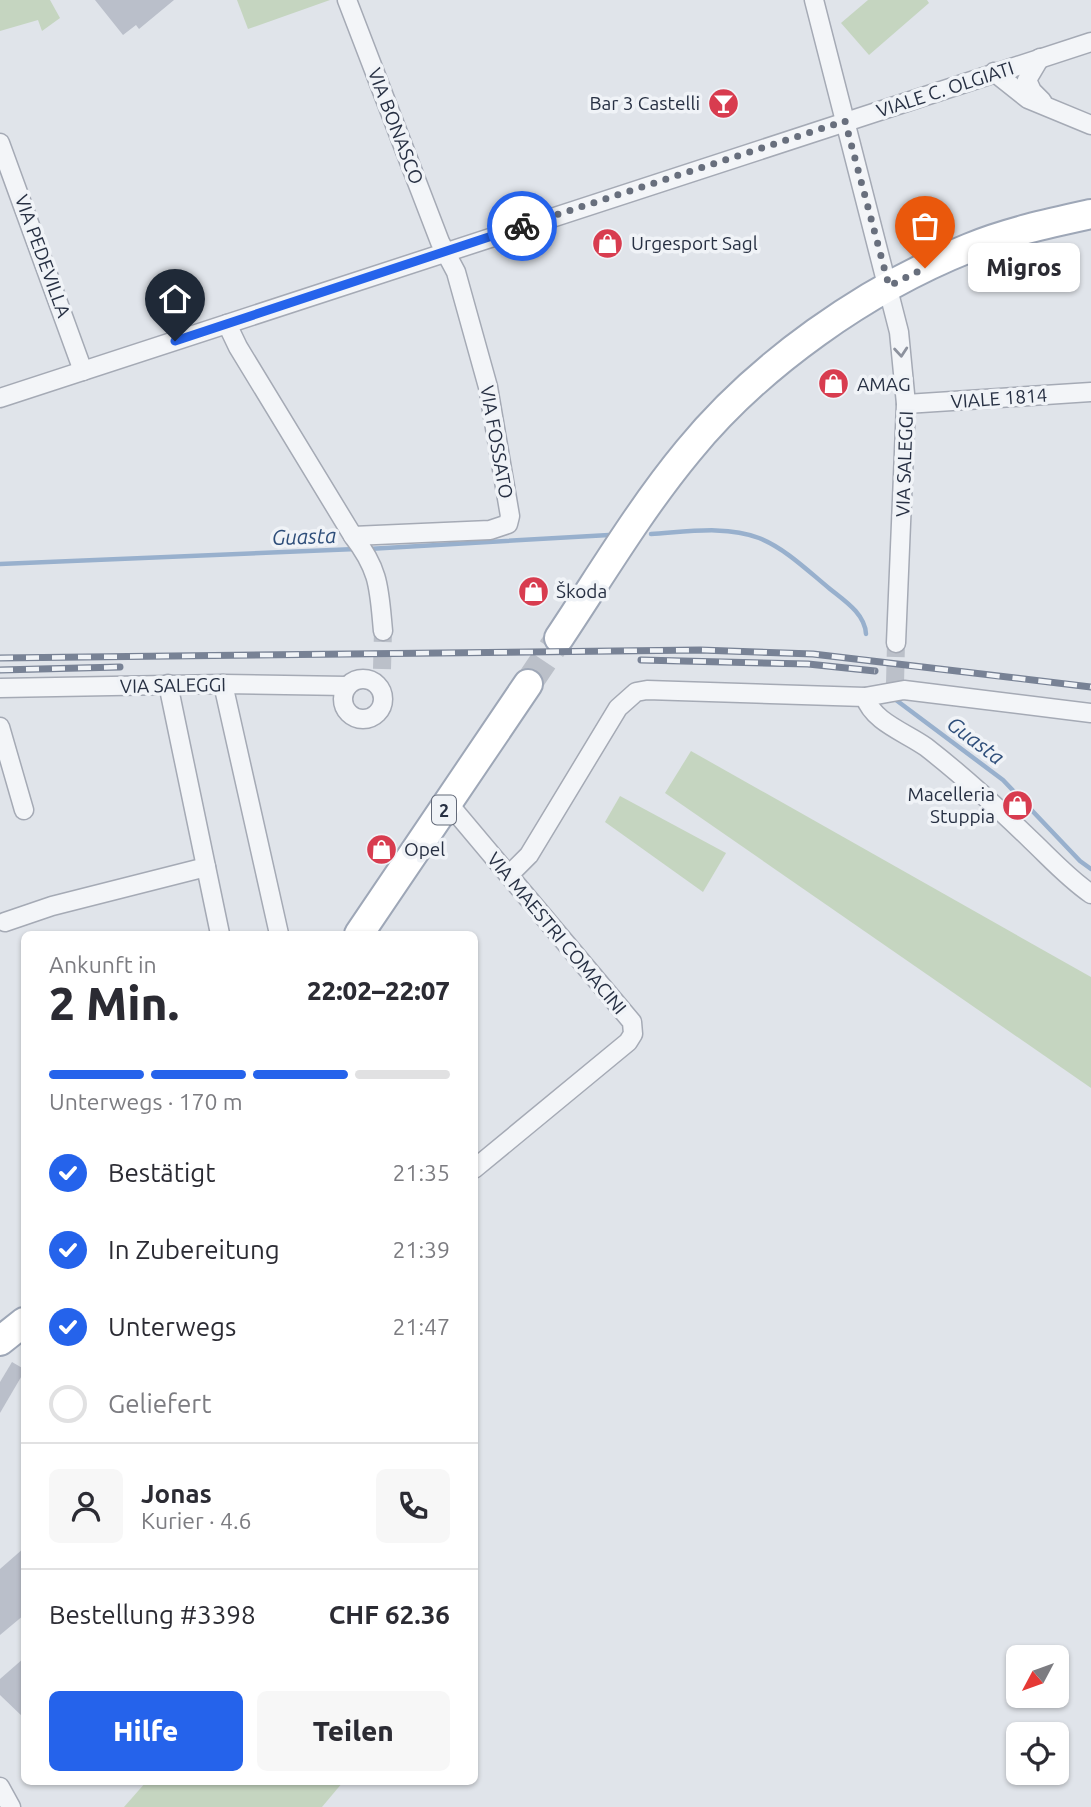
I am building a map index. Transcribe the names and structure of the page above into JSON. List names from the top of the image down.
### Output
{
  "streets": {
    "main road": ["2"],
    "street": [
      "VIALE C. OLGIATI",
      "VIA BONASCO",
      "VIA PEDEVILLA",
      "VIALE 1814",
      "VIA FOSSATO",
      "VIA SALEGGI",
      "VIA MAESTRI COMACINI"
    ]
  },
  "crossings": [
    ["VIALE C. OLGIATI", "VIA BONASCO"],
    ["VIALE C. OLGIATI", "VIA PEDEVILLA"],
    ["VIALE C. OLGIATI", "VIA FOSSATO"],
    ["VIALE C. OLGIATI", "VIA SALEGGI"],
    ["VIA BONASCO", "VIA FOSSATO"],
    ["VIALE 1814", "VIA SALEGGI"],
    ["2", "VIA MAESTRI COMACINI"]
  ],
  "water": ["Guasta"],
  "places": {
    "bar": ["Bar 3 Castelli"],
    "shop": [
      "Urgesport Sagl",
      "AMAG",
      "Škoda",
      "Macelleria Stuppia",
      "Opel"
    ],
    "other": ["Migros"]
  },
  "north": "bottom left",
  "page": {
    "bubble": "Migros",
    "heading": ["2 Min.", "Ankunft in", "22:02–22:07"],
    "panel": [
      "Jonas",
      "Kurier · 4.6",
      "Bestellung #3398",
      "CHF 62.36"
    ],
    "bar": "Unterwegs · 170 m",
    "list": [
      ["Bestätigt", "21:35"],
      ["In Zubereitung", "21:39"],
      ["Unterwegs", "21:47"],
      "Geliefert"
    ],
    "buttons": ["Hilfe", "Teilen"]
  }
}
